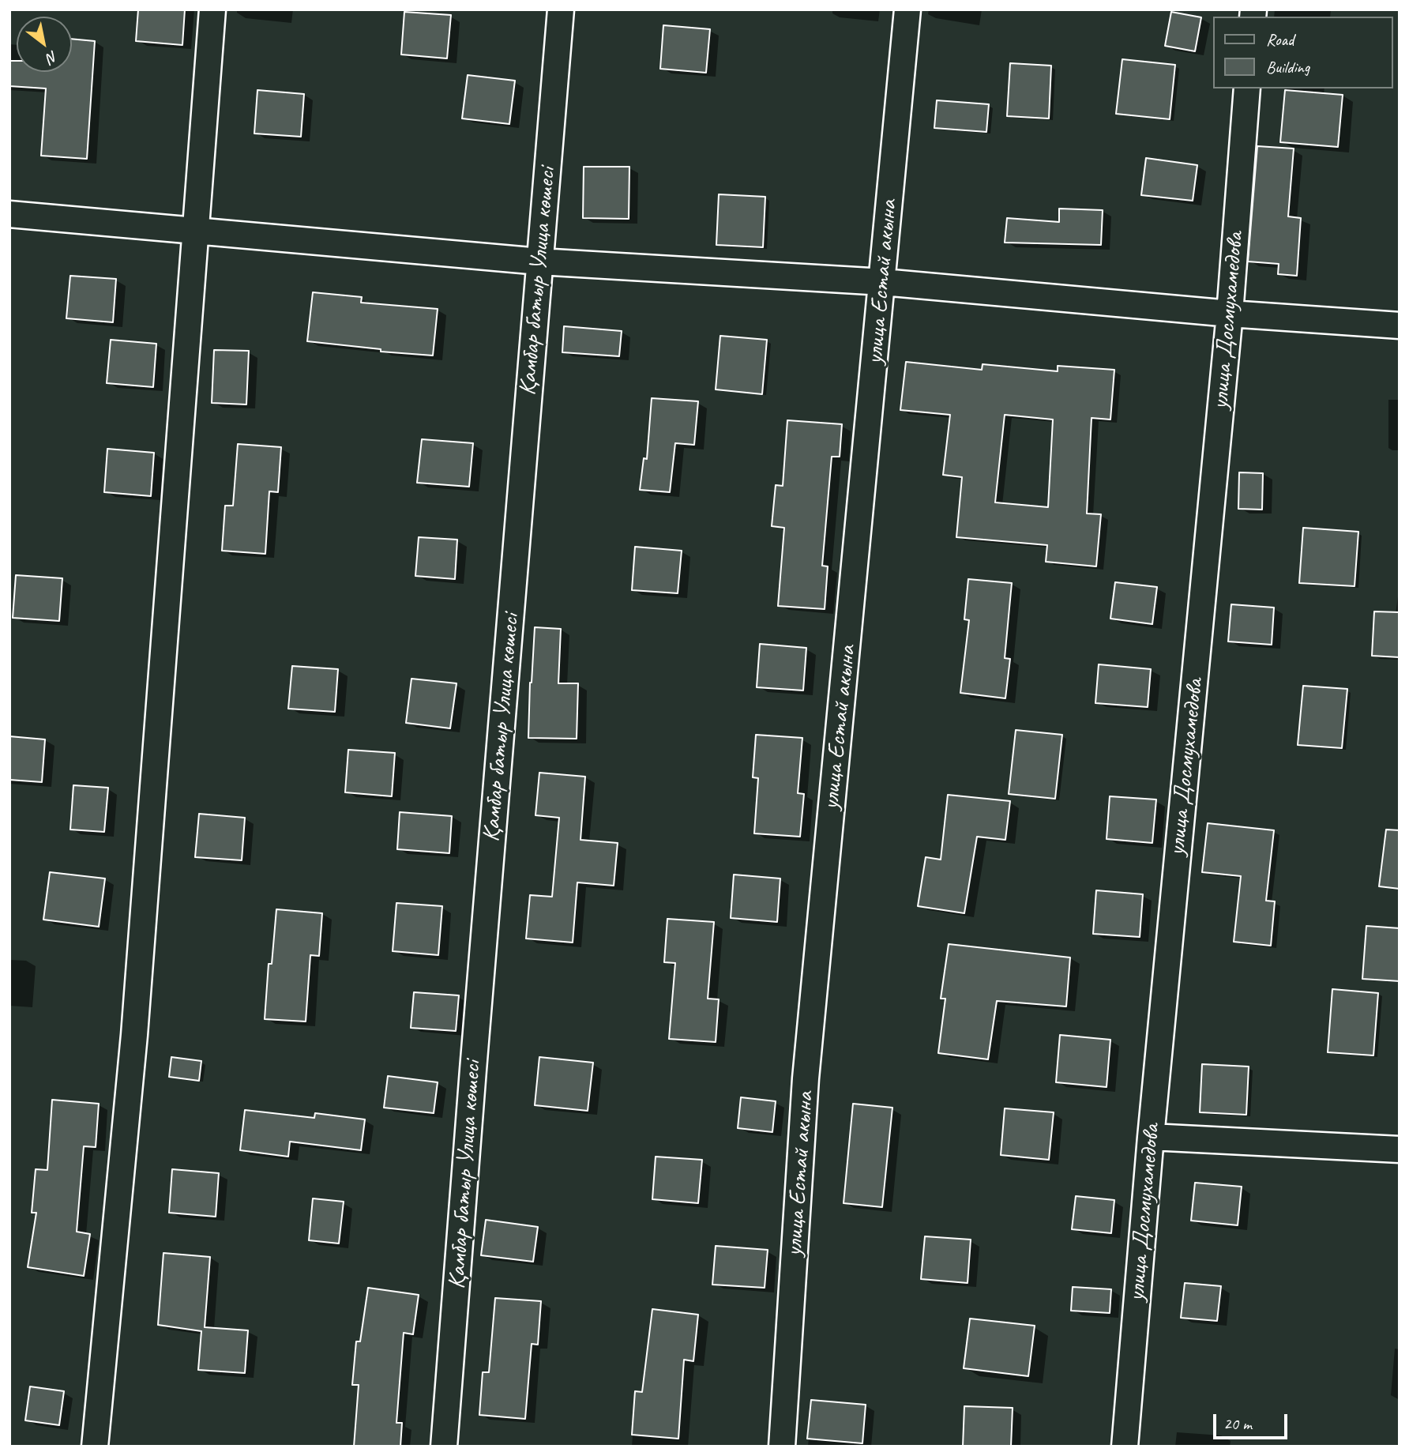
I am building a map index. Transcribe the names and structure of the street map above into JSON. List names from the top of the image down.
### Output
{
  "streets": {
    "street": ["Қамбар батыр Улица көшесі", "улица Естай акына", "улица Досмухамедова"]
  },
  "legend": ["Road", "Building"],
  "scale_bar": "20 m",
  "north": "bottom right"
}
